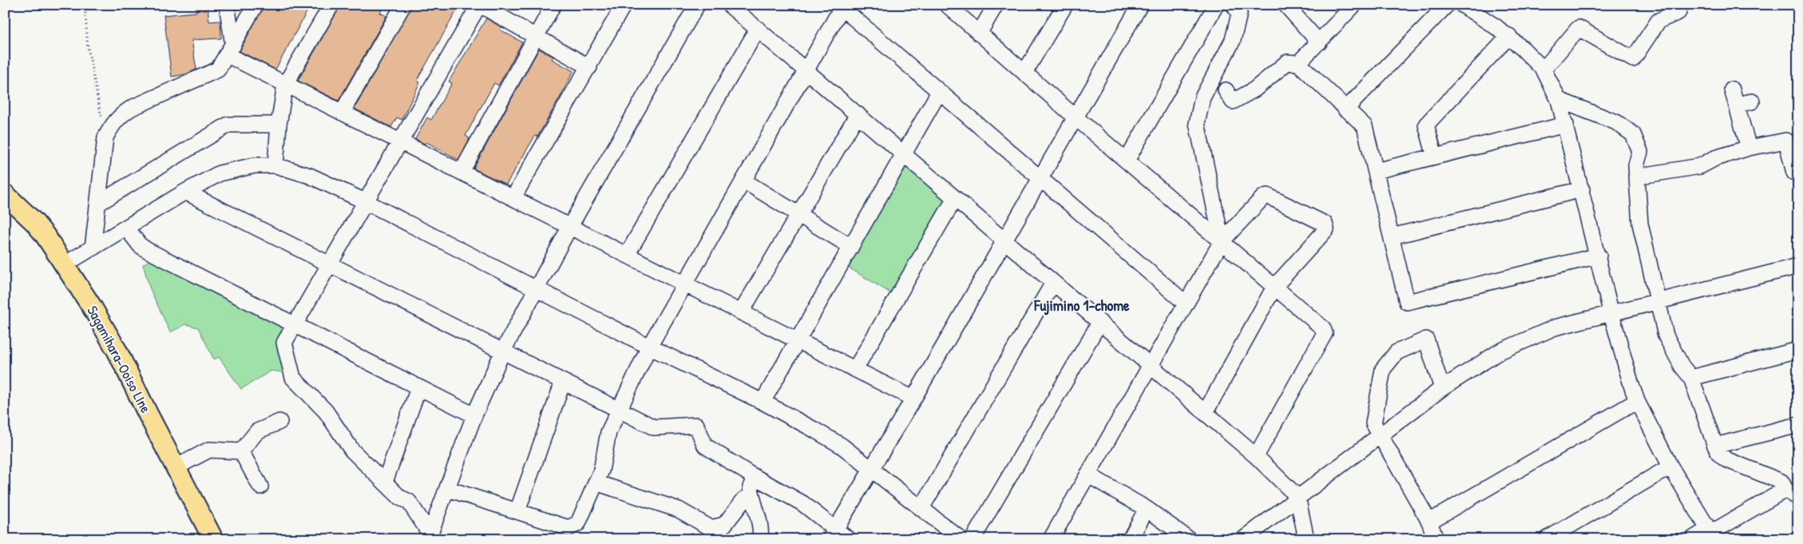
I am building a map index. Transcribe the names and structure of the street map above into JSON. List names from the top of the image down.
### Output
{
  "streets": {
    "main road": ["Sagamihara-Ooiso LIne"]
  },
  "districts": ["Fujimino 1-chome"]
}
